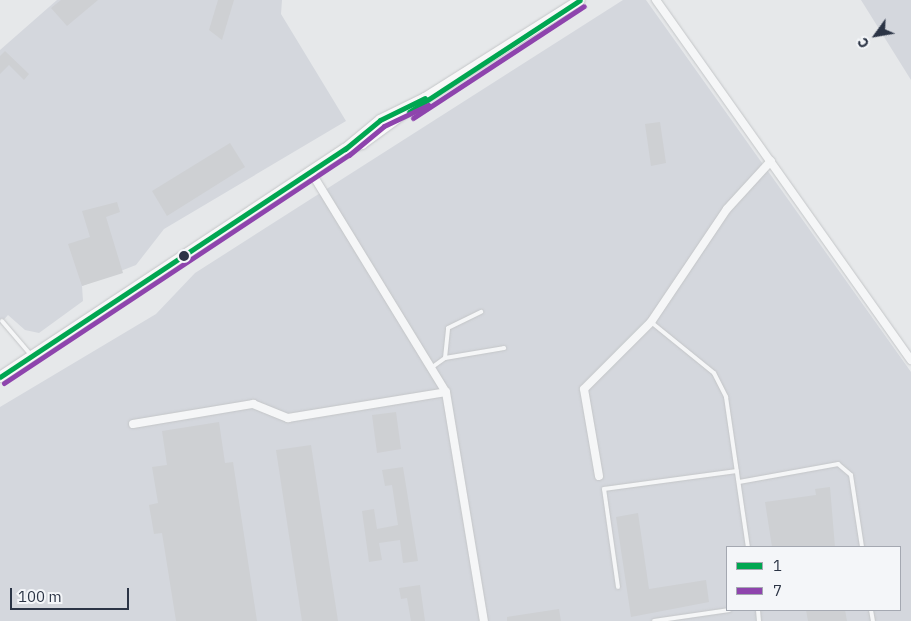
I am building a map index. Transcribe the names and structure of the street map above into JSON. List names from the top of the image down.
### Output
{
  "lines": ["transit line 1", "transit line 7"],
  "legend": ["1", "7"],
  "scale_bar": "100 m",
  "north": "bottom left"
}
